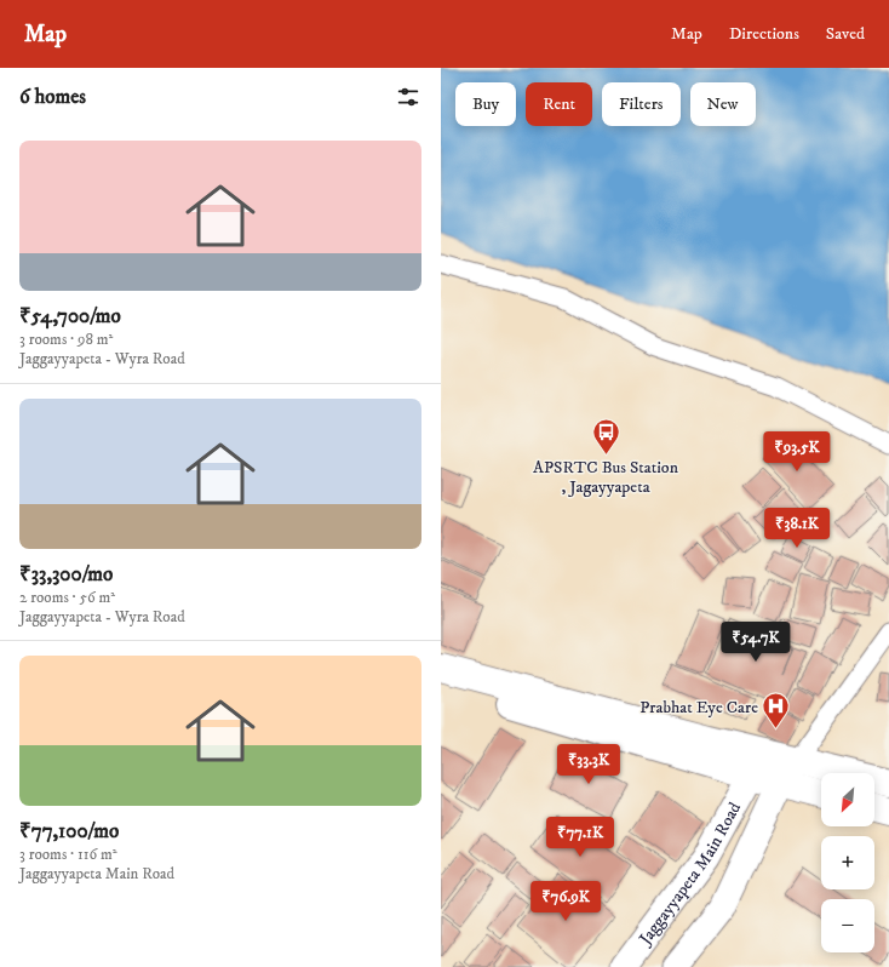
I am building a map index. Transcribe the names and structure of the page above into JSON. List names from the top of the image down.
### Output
{
  "streets": {
    "main road": ["Jaggayyapeta Main Road"]
  },
  "places": {
    "bus stop": ["APSRTC Bus Station , Jagayyapeta"],
    "hospital": ["Prabhat Eye Care"]
  },
  "north": "bottom left",
  "page": {
    "header": "Map",
    "nav": ["Map", "Directions", "Saved"],
    "heading": "6 homes",
    "chip": [
      "Buy",
      "Rent",
      "Filters",
      "New"
    ],
    "list": [
      {
        "name": "₹54,700/mo",
        "note": "3 rooms · 98 m² · Jaggayyapeta - Wyra Road"
      },
      {
        "name": "₹33,300/mo",
        "note": "2 rooms · 56 m² · Jaggayyapeta - Wyra Road"
      },
      {
        "name": "₹77,100/mo",
        "note": "3 rooms · 116 m² · Jaggayyapeta Main Road"
      }
    ],
    "price": [
      "₹93.5K",
      "₹38.1K",
      "₹54.7K",
      "₹33.3K",
      "₹77.1K",
      "₹76.9K"
    ],
    "map_buttons": ["+", "−"]
  }
}
